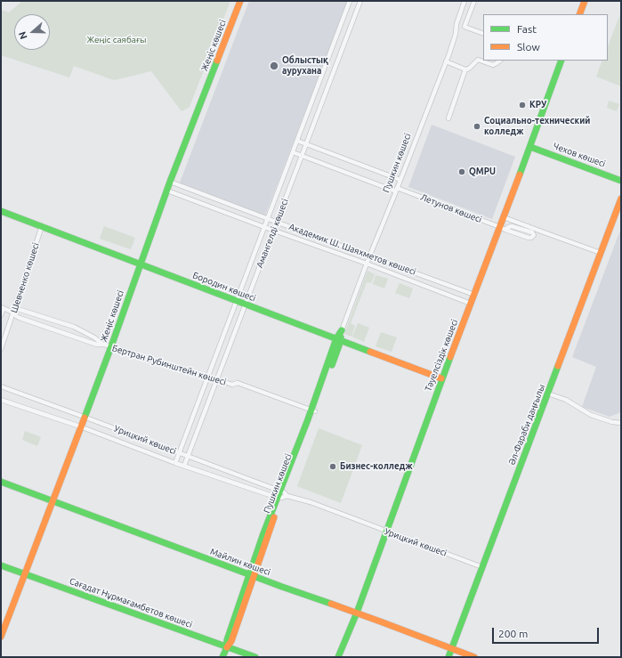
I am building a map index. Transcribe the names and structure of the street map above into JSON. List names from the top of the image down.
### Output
{
  "streets": {
    "street": [
      "Жеңіс көшесі",
      "Чехов көшесі",
      "Пушкин көшесі",
      "Летунов көшесі",
      "Амангелді көшесі",
      "Академик Ш. Шаяхметов көшесі",
      "Шевченко көшесі",
      "Бородин көшесі",
      "Тәуелсіздік көшесі",
      "Бертран Рубинштейн көшесі",
      "Әл-Фараби даңғылы",
      "Урицкий көшесі",
      "Майлин көшесі",
      "Сағадат Нұрмағамбетов көшесі"
    ]
  },
  "crossings": [
    ["Жеңіс көшесі", "Академик Ш. Шаяхметов көшесі"],
    ["Жеңіс көшесі", "Бородин көшесі"],
    ["Жеңіс көшесі", "Бертран Рубинштейн көшесі"],
    ["Жеңіс көшесі", "Урицкий көшесі"],
    ["Жеңіс көшесі", "Майлин көшесі"],
    ["Жеңіс көшесі", "Сағадат Нұрмағамбетов көшесі"],
    ["Чехов көшесі", "Тәуелсіздік көшесі"],
    ["Пушкин көшесі", "Летунов көшесі"],
    ["Пушкин көшесі", "Академик Ш. Шаяхметов көшесі"],
    ["Пушкин көшесі", "Бородин көшесі"],
    ["Пушкин көшесі", "Бертран Рубинштейн көшесі"],
    ["Пушкин көшесі", "Урицкий көшесі"],
    ["Пушкин көшесі", "Майлин көшесі"],
    ["Пушкин көшесі", "Сағадат Нұрмағамбетов көшесі"],
    ["Летунов көшесі", "Амангелді көшесі"],
    ["Летунов көшесі", "Тәуелсіздік көшесі"],
    ["Амангелді көшесі", "Академик Ш. Шаяхметов көшесі"],
    ["Амангелді көшесі", "Бородин көшесі"],
    ["Амангелді көшесі", "Бертран Рубинштейн көшесі"],
    ["Амангелді көшесі", "Урицкий көшесі"],
    ["Академик Ш. Шаяхметов көшесі", "Тәуелсіздік көшесі"],
    ["Шевченко көшесі", "Бородин көшесі"],
    ["Шевченко көшесі", "Бертран Рубинштейн көшесі"],
    ["Бородин көшесі", "Тәуелсіздік көшесі"],
    ["Тәуелсіздік көшесі", "Урицкий көшесі"],
    ["Тәуелсіздік көшесі", "Майлин көшесі"],
    ["Әл-Фараби даңғылы", "Урицкий көшесі"],
    ["Әл-Фараби даңғылы", "Майлин көшесі"]
  ],
  "parks": ["Жеңіс саябағы"],
  "places": [
    "Облыстық аурухана",
    "КРУ",
    "Социально-технический колледж",
    "QMPU",
    "Бизнес-колледж"
  ],
  "legend": ["Fast", "Slow"],
  "scale_bar": "200 m",
  "north": "left"
}
